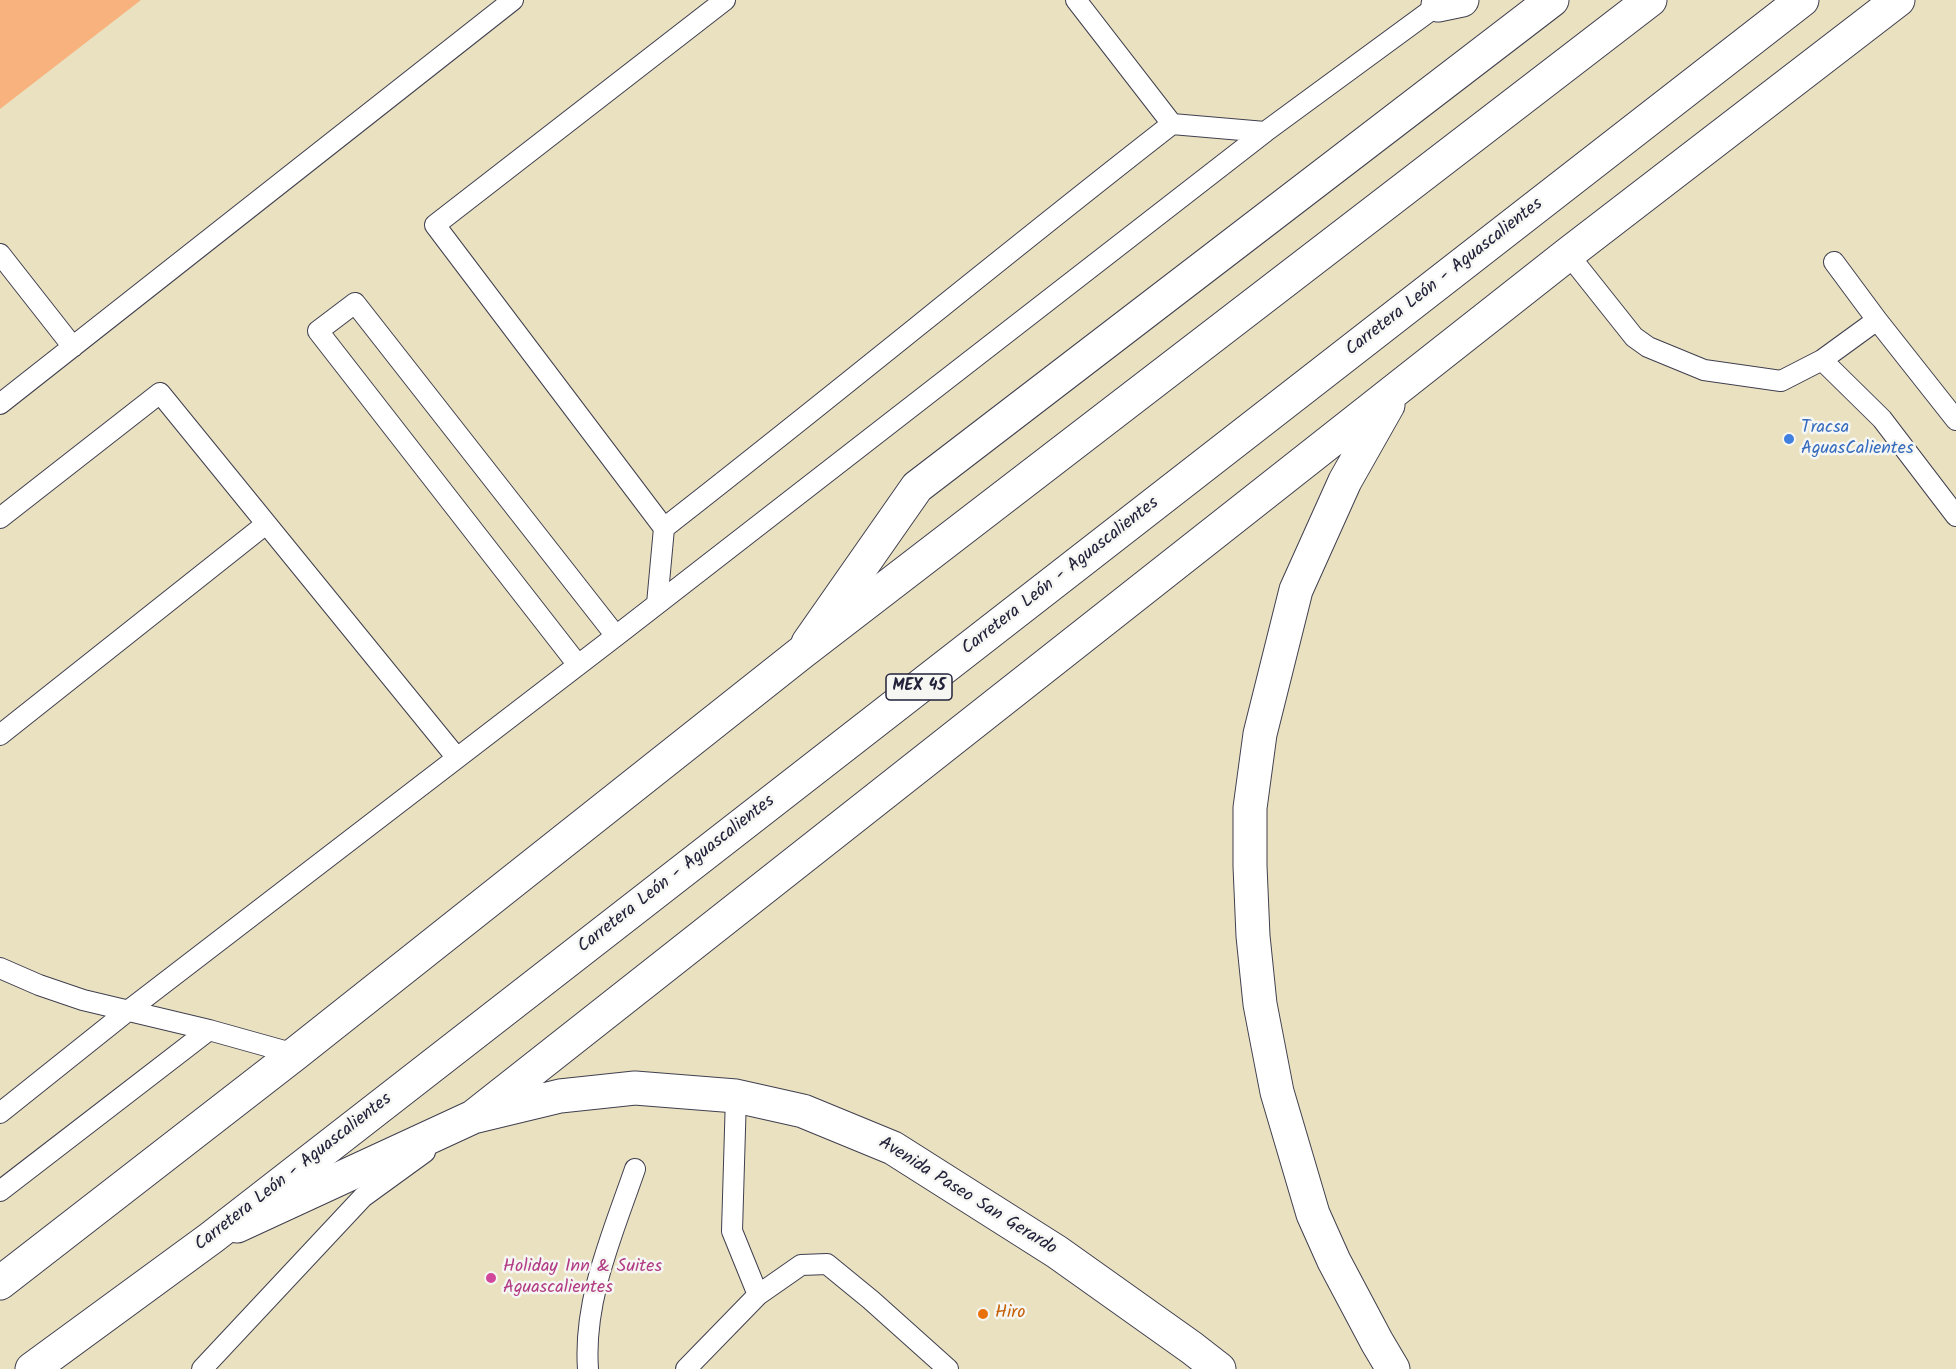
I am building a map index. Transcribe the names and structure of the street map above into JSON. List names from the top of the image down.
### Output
{
  "streets": {
    "main road": ["Carretera León - Aguascalientes", "MEX 45", "Avenida Paseo San Gerardo"]
  },
  "crossings": [
    ["Carretera León - Aguascalientes", "Avenida Paseo San Gerardo"]
  ],
  "places": ["Tracsa AguasCalientes", "Holiday Inn & Suites Aguascalientes", "Hiro"]
}
